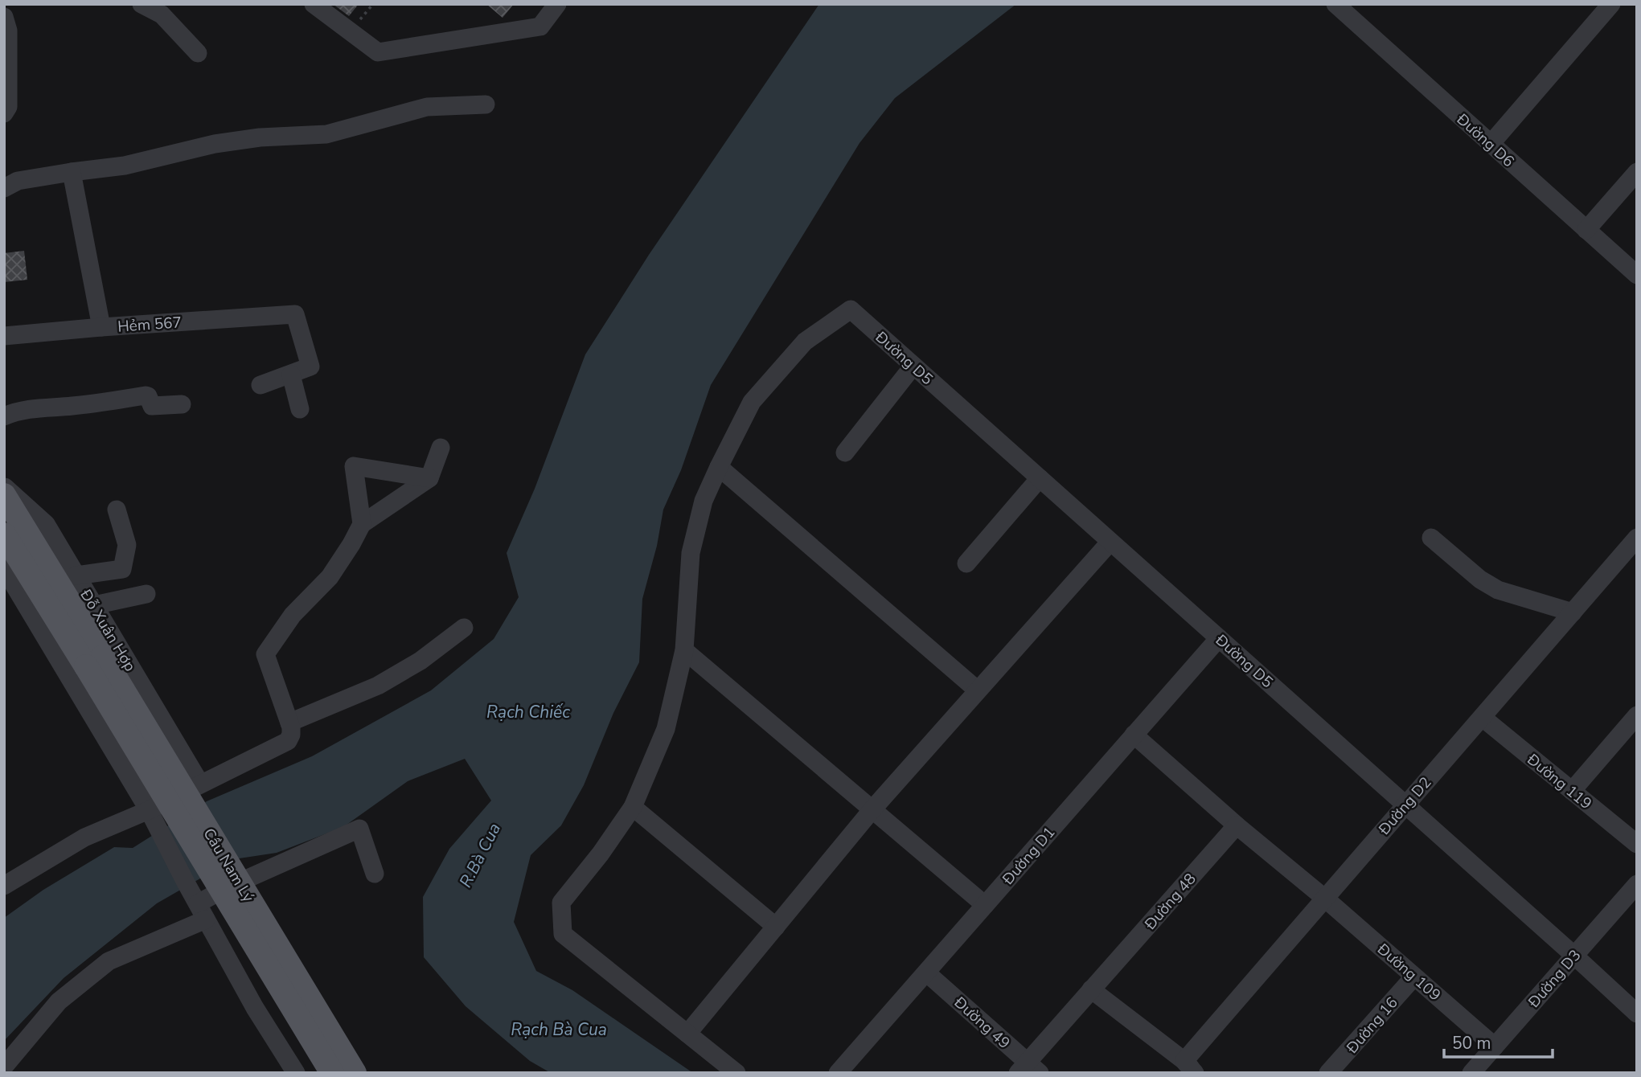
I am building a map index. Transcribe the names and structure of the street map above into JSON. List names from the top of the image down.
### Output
{
  "streets": {
    "main road": ["Đỗ Xuân Hợp", "Cầu Nam Lý"],
    "street": [
      "Đường D6",
      "Hẻm 567",
      "Đường D5",
      "Đường 119",
      "Đường D2",
      "Đường D1",
      "Đường 48",
      "Đường 109",
      "Đường D3",
      "Đường 49",
      "Đường 16"
    ]
  },
  "crossings": [
    ["Đường D5", "Đường D2"],
    ["Đường D5", "Đường D1"],
    ["Đường D5", "Đường D3"],
    ["Đỗ Xuân Hợp", "Cầu Nam Lý"],
    ["Đường 119", "Đường D2"],
    ["Đường D2", "Đường 109"],
    ["Đường D1", "Đường 49"],
    ["Đường 48", "Đường 49"],
    ["Đường 109", "Đường D3"],
    ["Đường 109", "Đường 16"]
  ],
  "water": ["Rạch Chiếc", "R.Bà Cua", "Rạch Bà Cua"],
  "scale_bar": "50 m"
}
